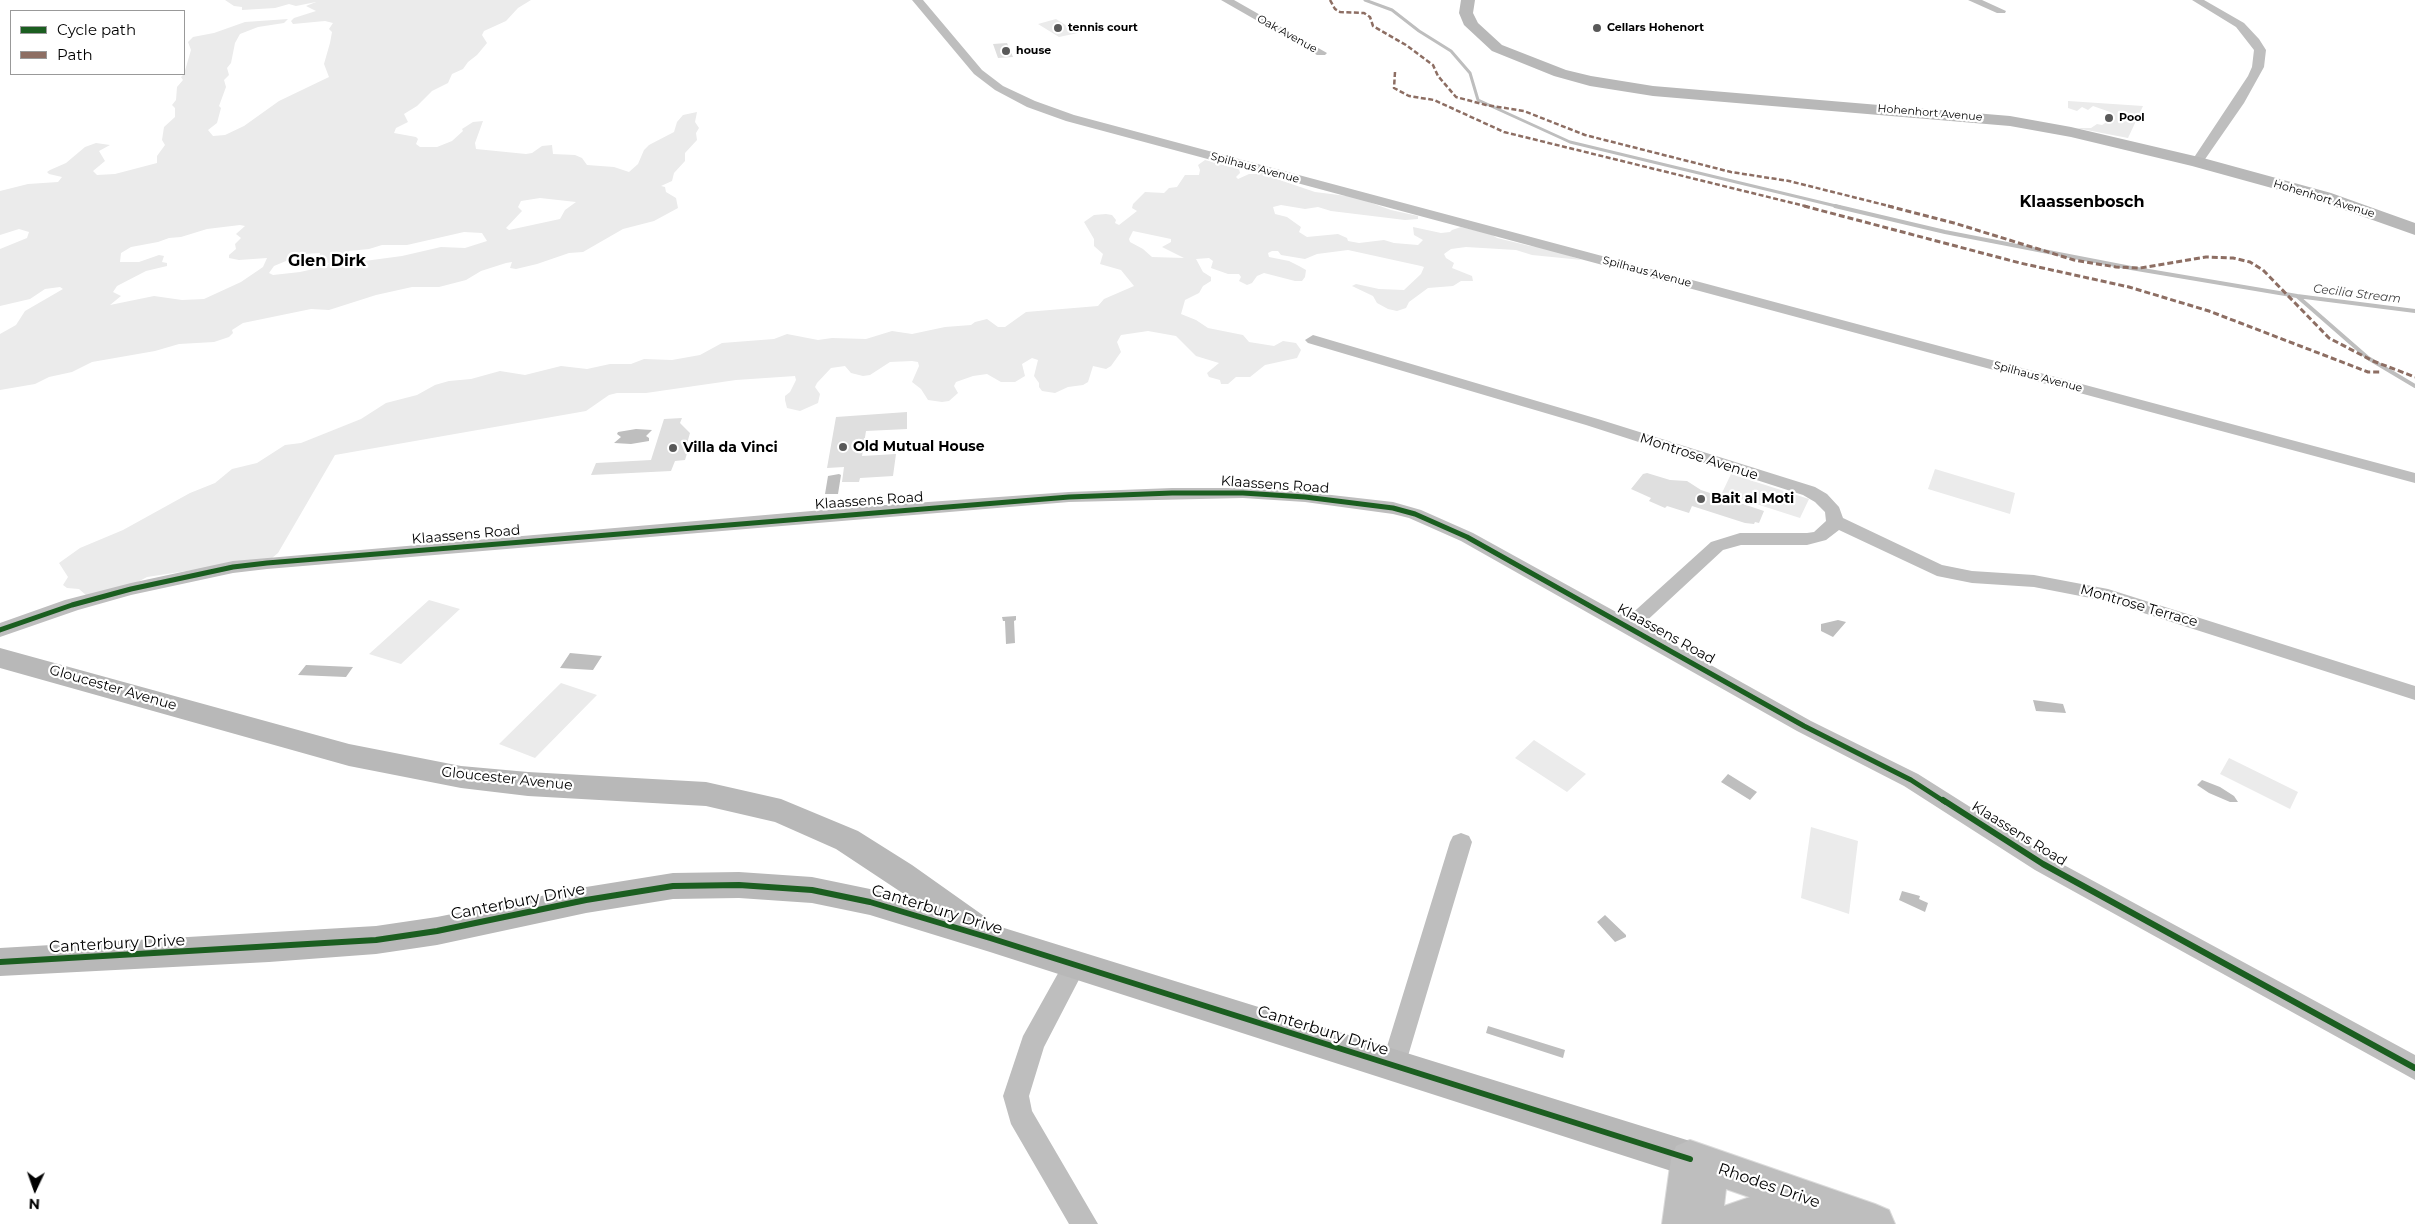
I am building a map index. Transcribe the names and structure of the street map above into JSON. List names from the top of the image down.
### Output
{
  "streets": {
    "main road": ["Rhodes Drive"],
    "street": [
      "Oak Avenue",
      "Hohenhort Avenue",
      "Spilhaus Avenue",
      "Montrose Avenue",
      "Klaassens Road",
      "Montrose Terrace",
      "Gloucester Avenue",
      "Canterbury Drive"
    ]
  },
  "crossings": [
    ["Montrose Avenue", "Montrose Terrace"],
    ["Gloucester Avenue", "Canterbury Drive"],
    ["Canterbury Drive", "Rhodes Drive"]
  ],
  "districts": ["Klaassenbosch", "Glen Dirk"],
  "water": ["Cecilia Stream"],
  "places": [
    "tennis court",
    "Cellars Hohenort",
    "house",
    "Pool",
    "Old Mutual House",
    "Villa da Vinci",
    "Bait al Moti"
  ],
  "legend": ["Cycle path", "Path"],
  "north": "bottom"
}
